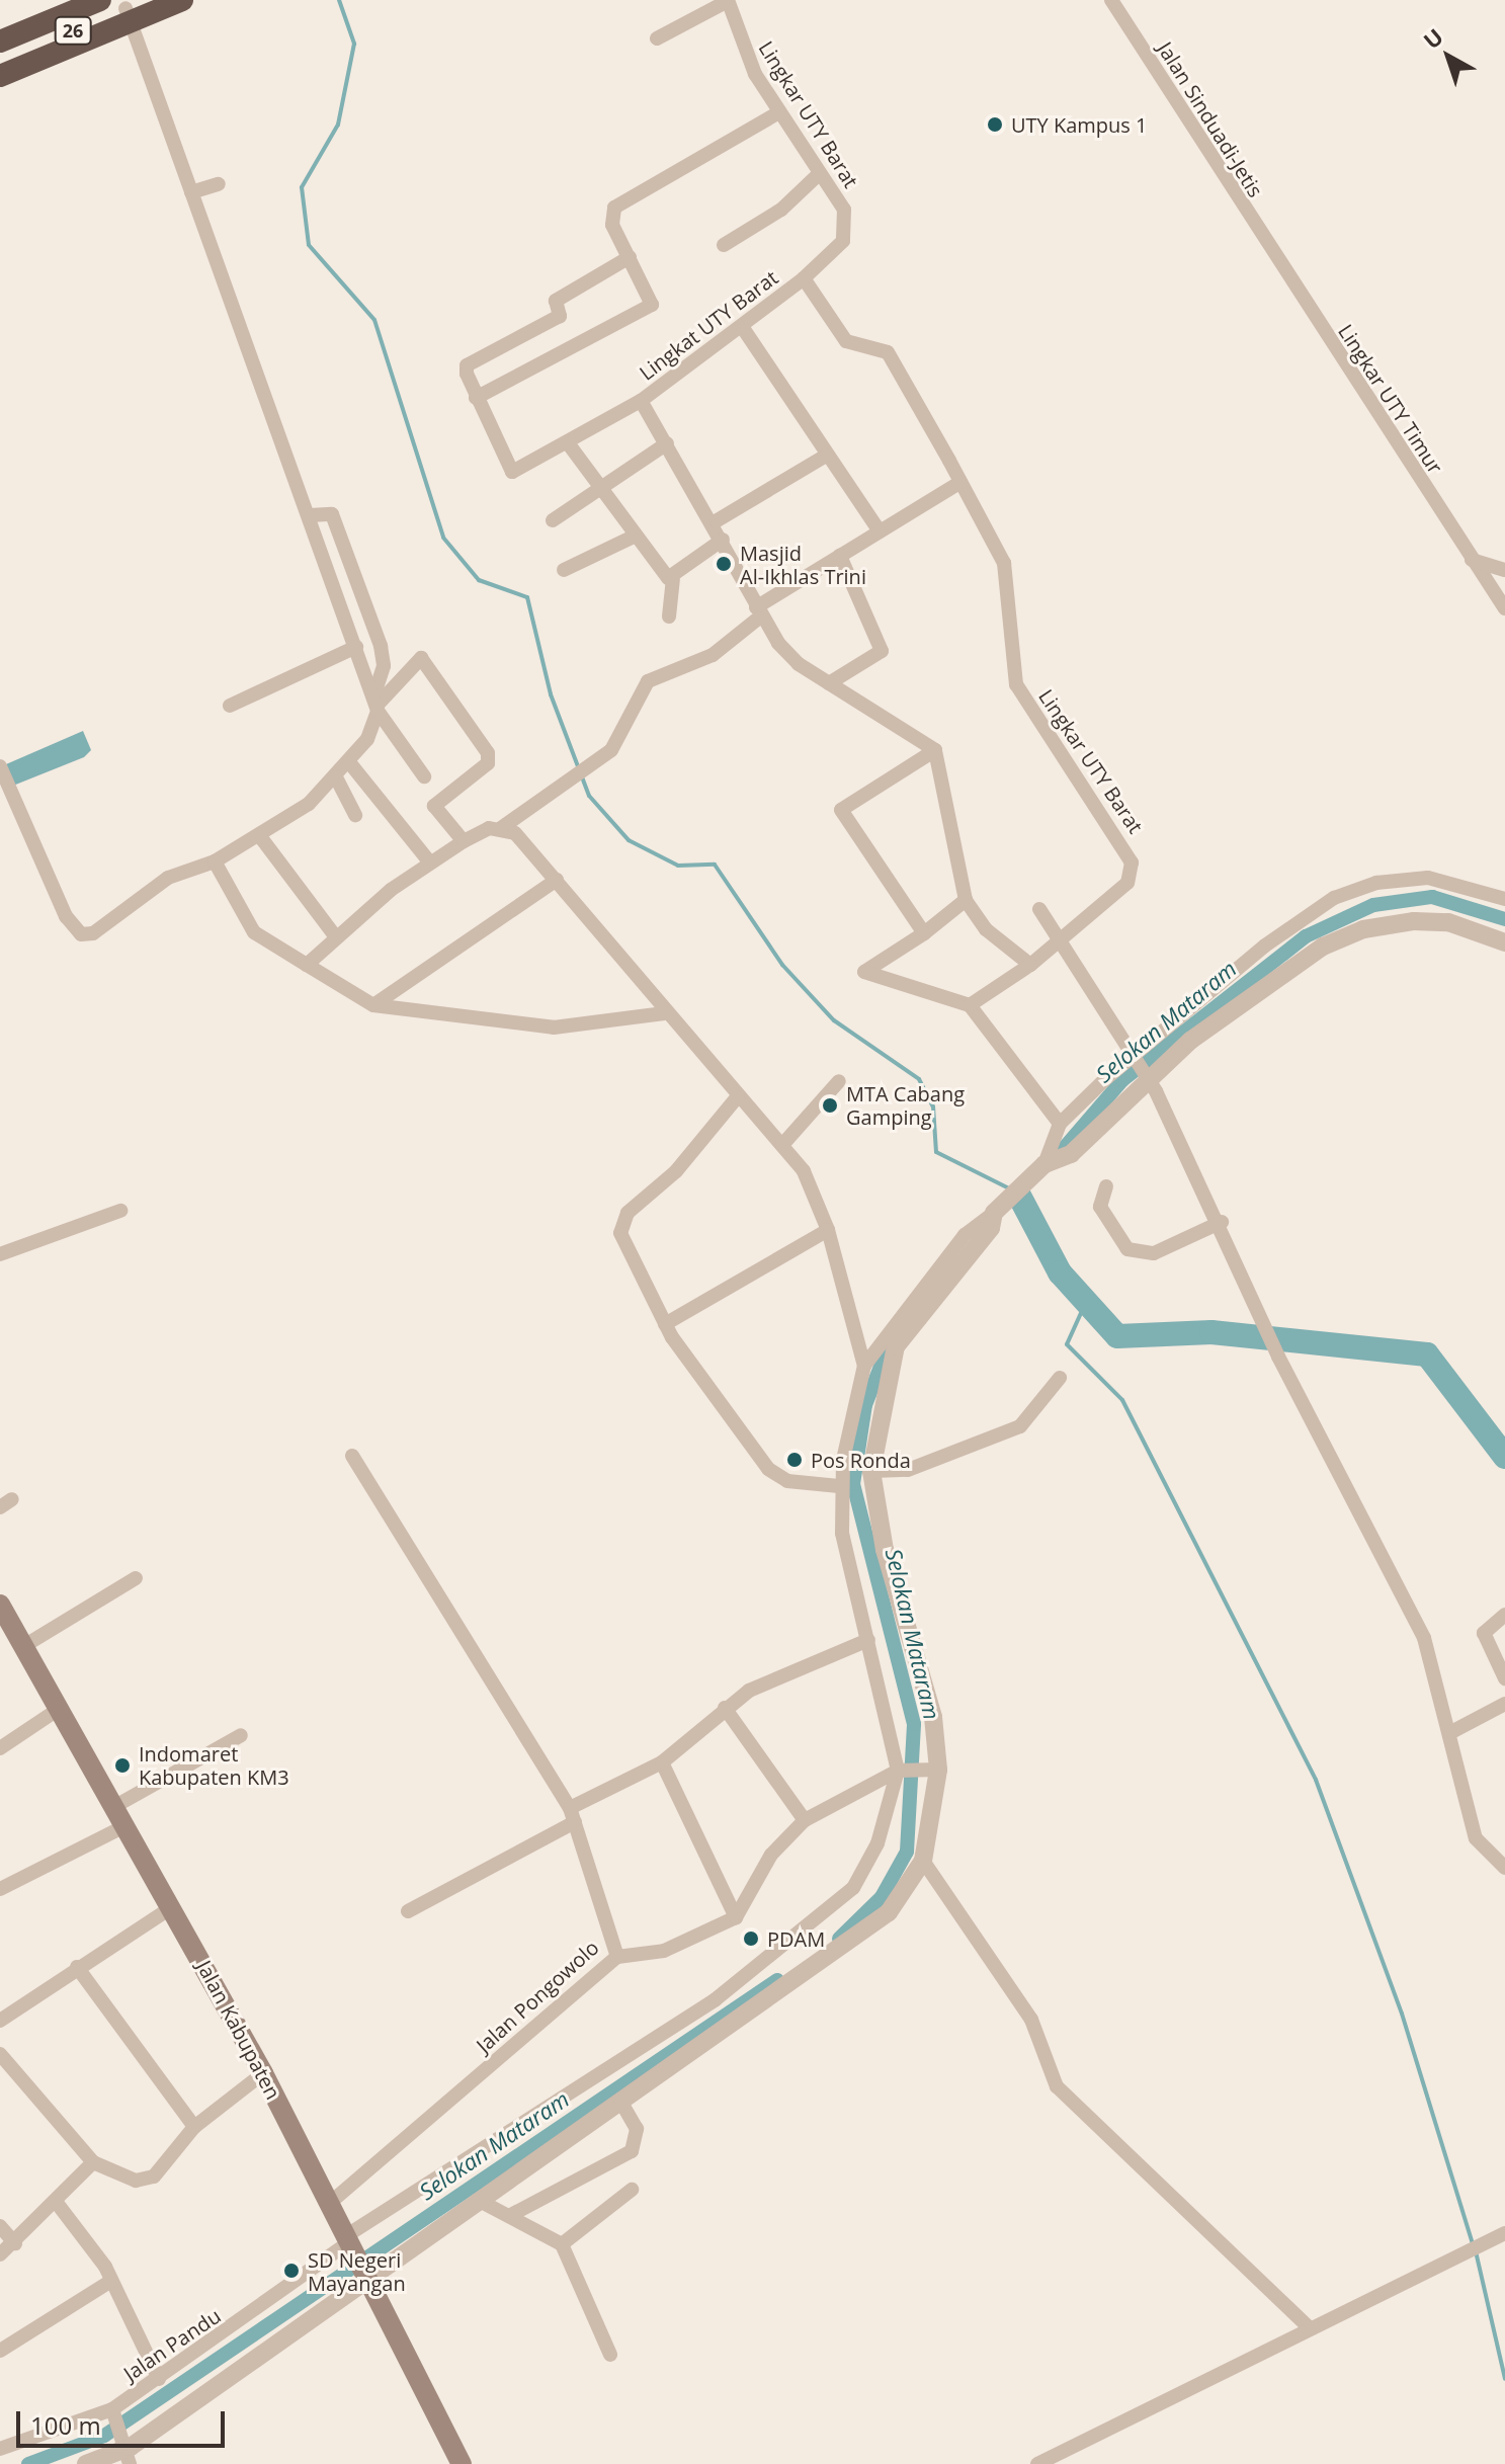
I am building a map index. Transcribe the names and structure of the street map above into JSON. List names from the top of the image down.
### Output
{
  "streets": {
    "highway": ["26"],
    "main road": ["Jalan Kabupaten"],
    "street": [
      "Lingkar UTY Barat",
      "Jalan Sinduadi-Jetis",
      "Lingkat UTY Barat",
      "Lingkar UTY Timur",
      "Jalan Pongowolo",
      "Jalan Pandu"
    ]
  },
  "crossings": [
    ["Lingkar UTY Barat", "Lingkat UTY Barat"],
    ["Jalan Sinduadi-Jetis", "Lingkar UTY Timur"],
    ["Jalan Pongowolo", "Jalan Kabupaten"],
    ["Jalan Kabupaten", "Jalan Pandu"]
  ],
  "water": ["Selokan Mataram"],
  "places": [
    "UTY Kampus 1",
    "Masjid Al-Ikhlas Trini",
    "MTA Cabang Gamping",
    "Pos Ronda",
    "Indomaret Kabupaten KM3",
    "PDAM",
    "SD Negeri Mayangan"
  ],
  "scale_bar": "100 m",
  "north": "top left"
}
